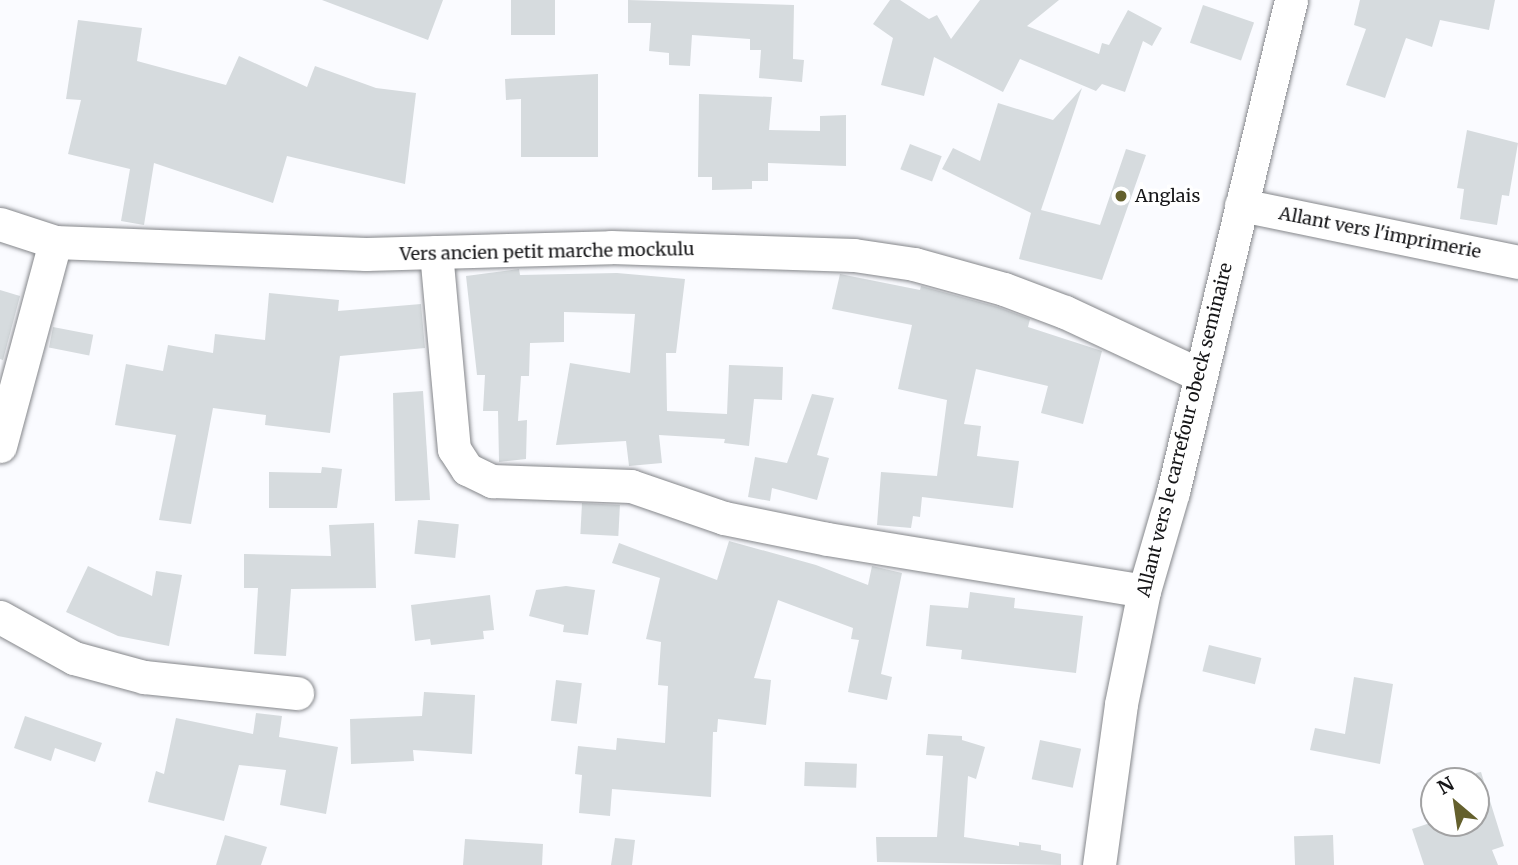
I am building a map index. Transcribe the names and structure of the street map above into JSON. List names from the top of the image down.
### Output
{
  "streets": {
    "street": ["Allant vers l'imprimerie", "Vers ancien petit marche mockulu", "Allant vers le carrefour obeck seminaire"]
  },
  "crossings": [
    ["Allant vers l'imprimerie", "Allant vers le carrefour obeck seminaire"],
    ["Vers ancien petit marche mockulu", "Allant vers le carrefour obeck seminaire"]
  ],
  "places": ["Anglais"],
  "north": "top left"
}
